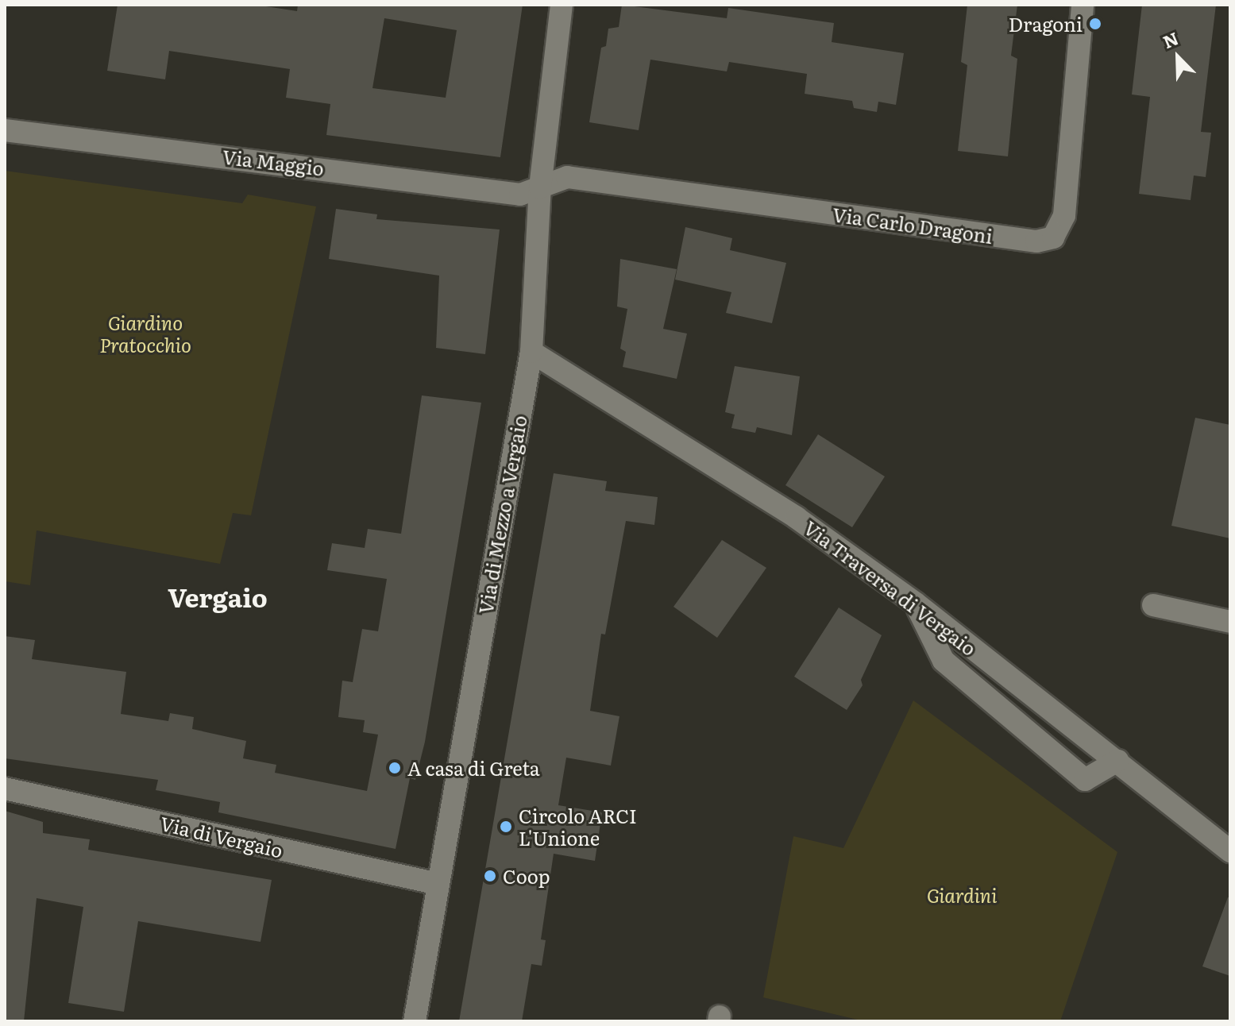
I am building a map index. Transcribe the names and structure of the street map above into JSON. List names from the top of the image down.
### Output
{
  "streets": {
    "street": [
      "Via Maggio",
      "Via Carlo Dragoni",
      "Via di Mezzo a Vergaio",
      "Via Traversa di Vergaio",
      "Via di Vergaio"
    ]
  },
  "crossings": [
    ["Via Maggio", "Via Carlo Dragoni"],
    ["Via Maggio", "Via di Mezzo a Vergaio"],
    ["Via Carlo Dragoni", "Via di Mezzo a Vergaio"],
    ["Via di Mezzo a Vergaio", "Via Traversa di Vergaio"],
    ["Via di Mezzo a Vergaio", "Via di Vergaio"]
  ],
  "districts": ["Vergaio"],
  "parks": ["Giardino Pratocchio", "Giardini"],
  "places": [
    "Dragoni",
    "A casa di Greta",
    "Circolo ARCI L'Unione",
    "Coop"
  ],
  "north": "top left"
}
